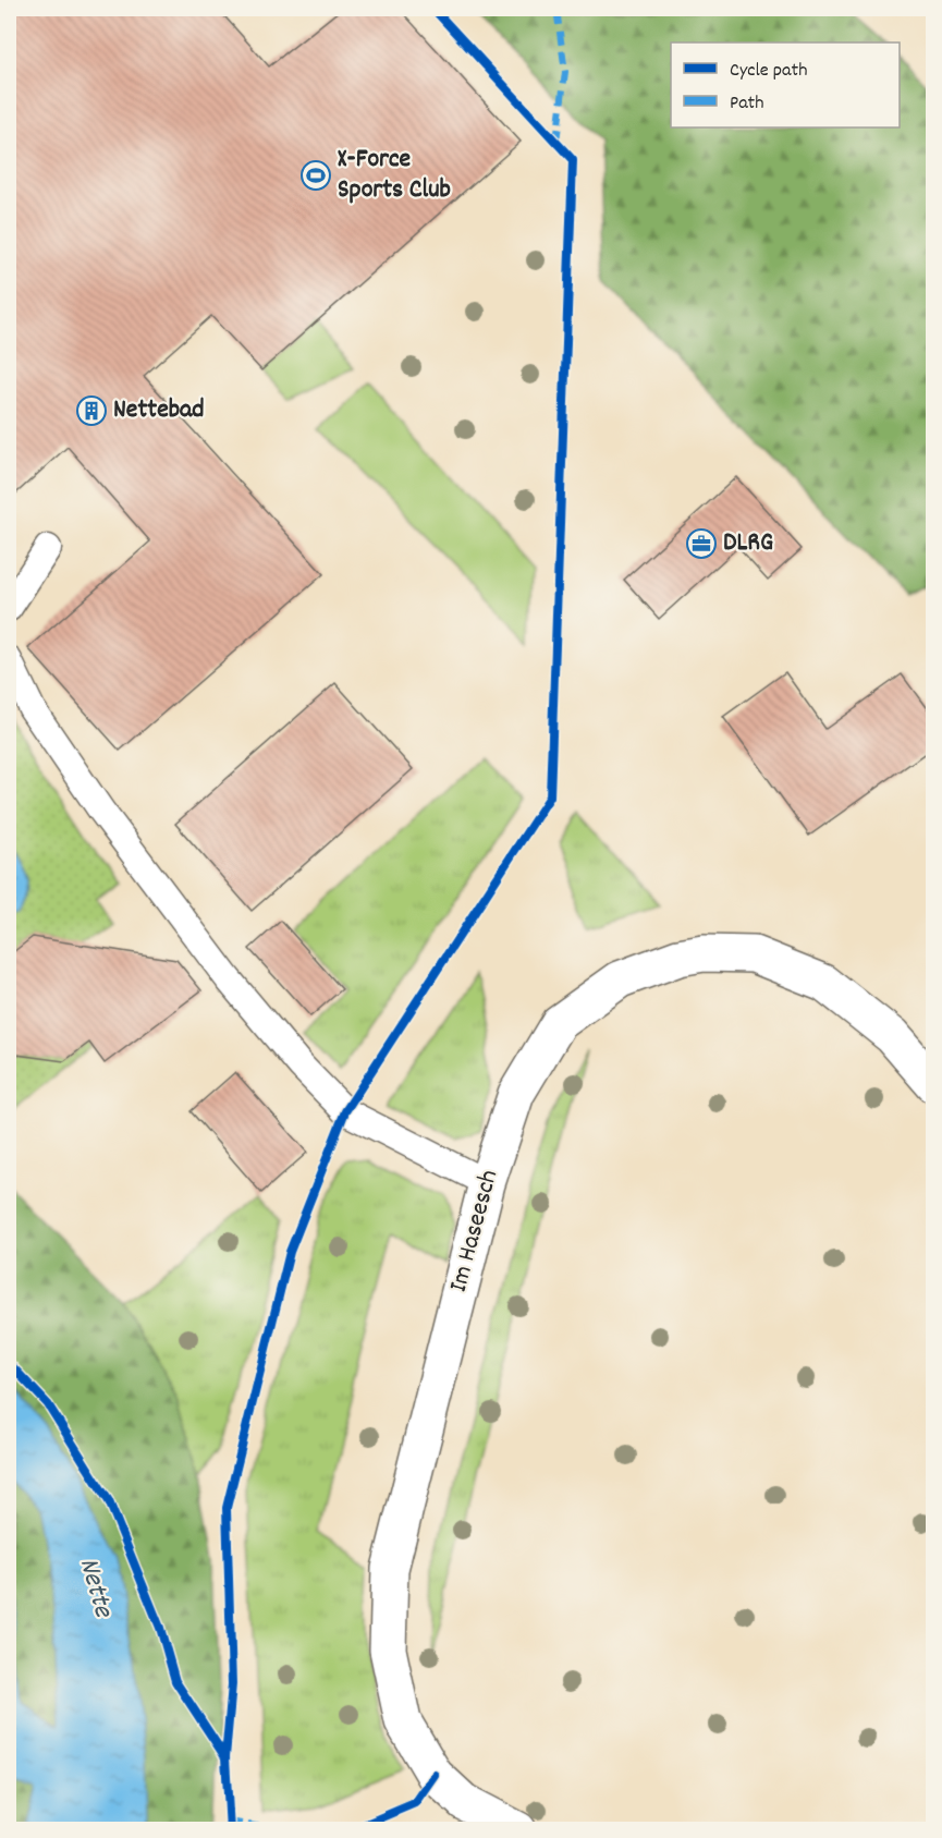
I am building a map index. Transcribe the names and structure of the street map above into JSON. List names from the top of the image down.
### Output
{
  "streets": {
    "street": ["Im Haseesch"]
  },
  "water": ["Nette"],
  "places": {
    "sports": ["X-Force Sports Club"],
    "building": ["Nettebad"],
    "office": ["DLRG"]
  },
  "legend": ["Cycle path", "Path"]
}
